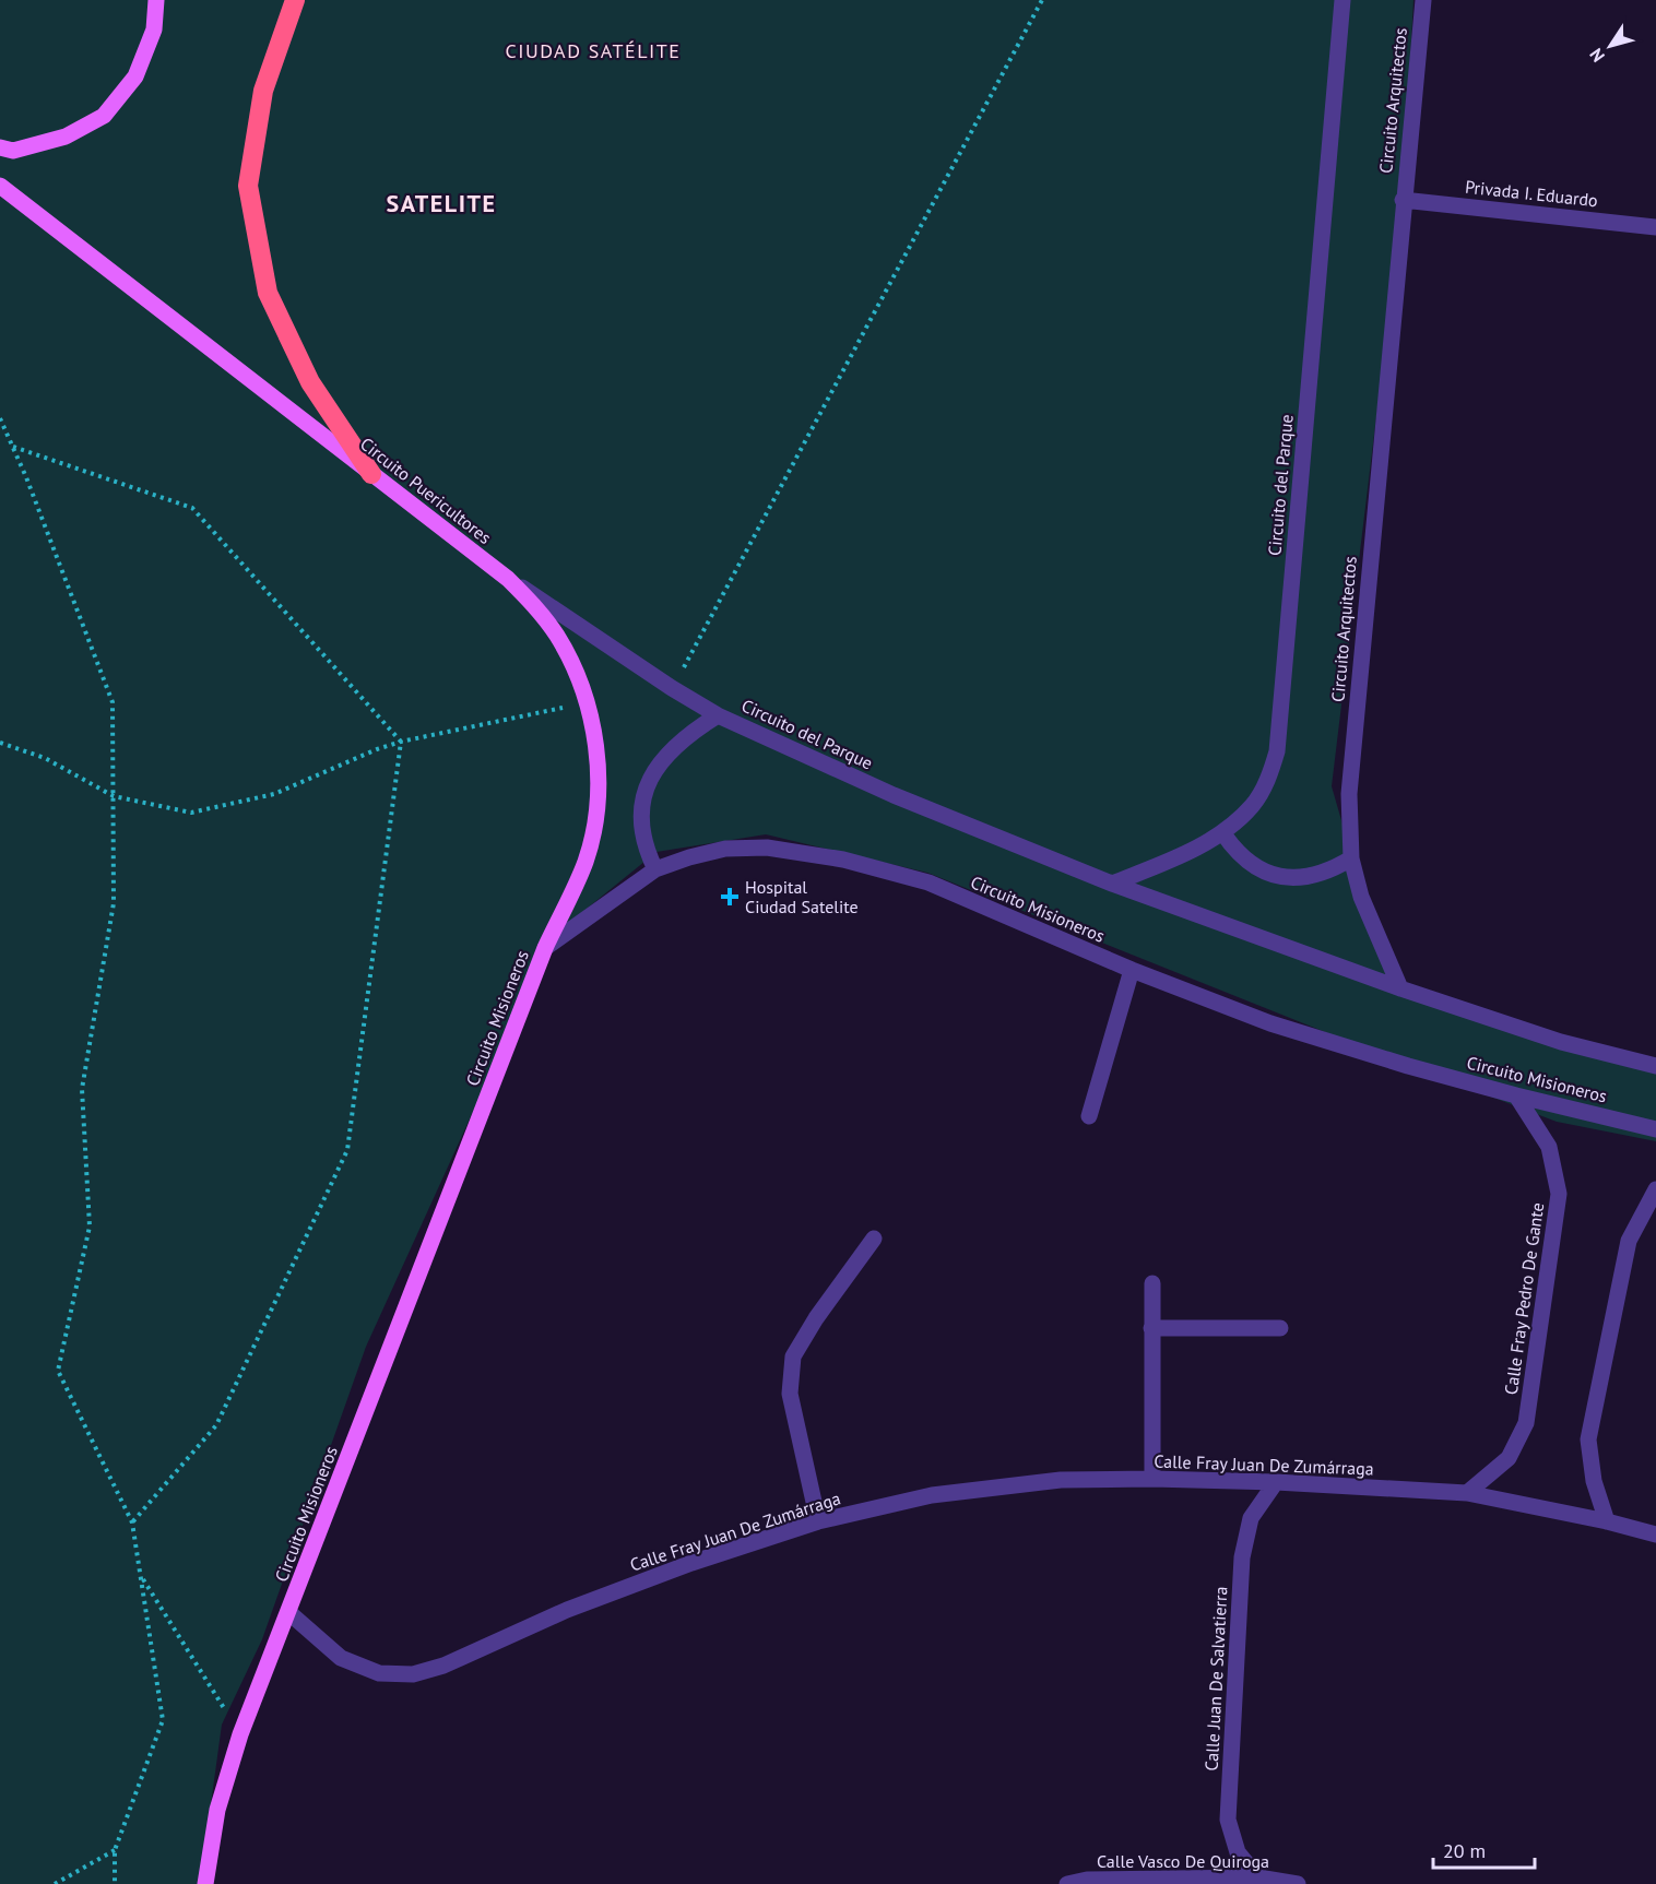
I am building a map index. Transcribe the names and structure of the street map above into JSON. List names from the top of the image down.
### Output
{
  "streets": {
    "main road": ["Circuito Puericultores", "Circuito Misioneros"],
    "street": [
      "Circuito Arquitectos",
      "Privada I. Eduardo",
      "Circuito del Parque",
      "Calle Fray Pedro De Gante",
      "Calle Fray Juan De Zumárraga",
      "Calle Juan De Salvatierra",
      "Calle Vasco De Quiroga"
    ]
  },
  "crossings": [
    ["Circuito Arquitectos", "Privada I. Eduardo"],
    ["Circuito Arquitectos", "Circuito del Parque"],
    ["Circuito del Parque", "Circuito Puericultores"],
    ["Circuito Puericultores", "Circuito Misioneros"],
    ["Circuito Misioneros", "Calle Fray Pedro De Gante"],
    ["Circuito Misioneros", "Calle Fray Juan De Zumárraga"],
    ["Calle Fray Pedro De Gante", "Calle Fray Juan De Zumárraga"],
    ["Calle Fray Juan De Zumárraga", "Calle Juan De Salvatierra"],
    ["Calle Juan De Salvatierra", "Calle Vasco De Quiroga"]
  ],
  "districts": ["CIUDAD SATÉLITE", "SATELITE"],
  "places": {
    "health": ["Hospital Ciudad Satelite"]
  },
  "scale_bar": "20 m",
  "north": "bottom left"
}
